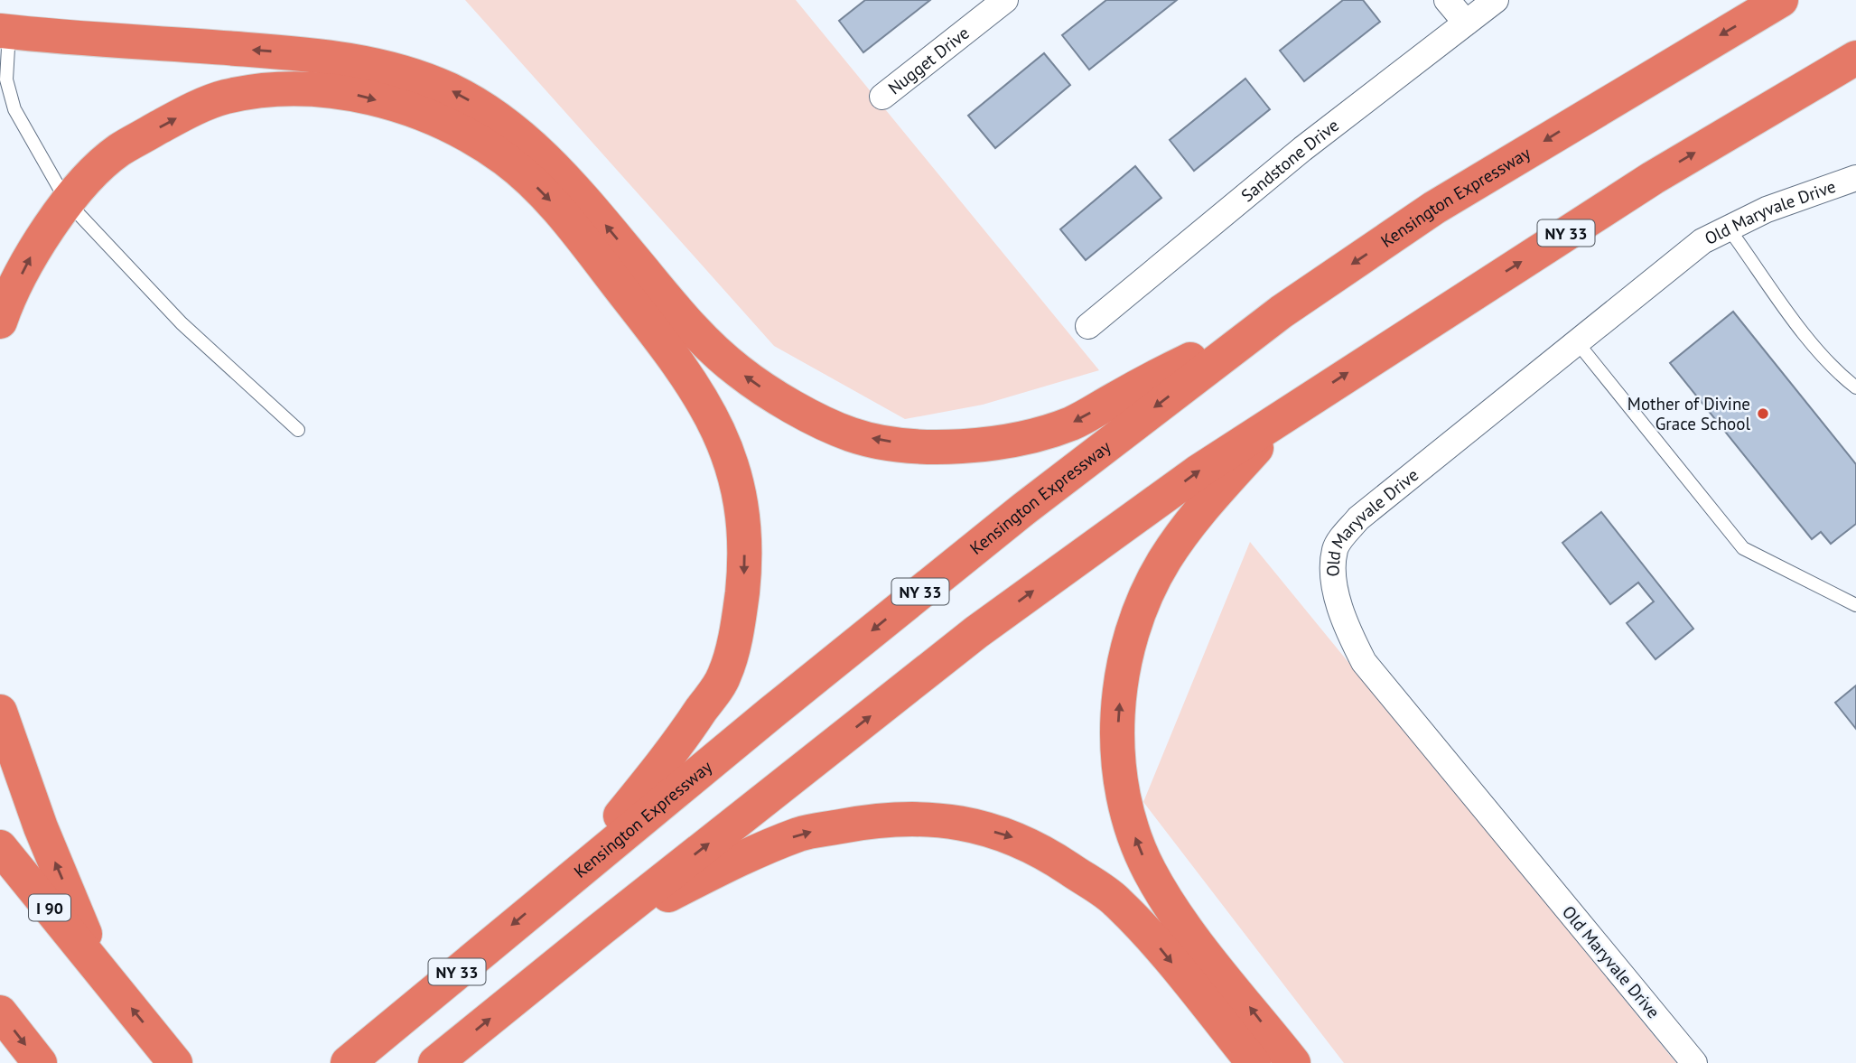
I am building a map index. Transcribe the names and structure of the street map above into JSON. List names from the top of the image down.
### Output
{
  "streets": {
    "highway": ["Kensington Expressway", "NY 33", "I 90"],
    "street": ["Nugget Drive", "Sandstone Drive", "Old Maryvale Drive"]
  },
  "places": ["Mother of Divine Grace School"]
}
